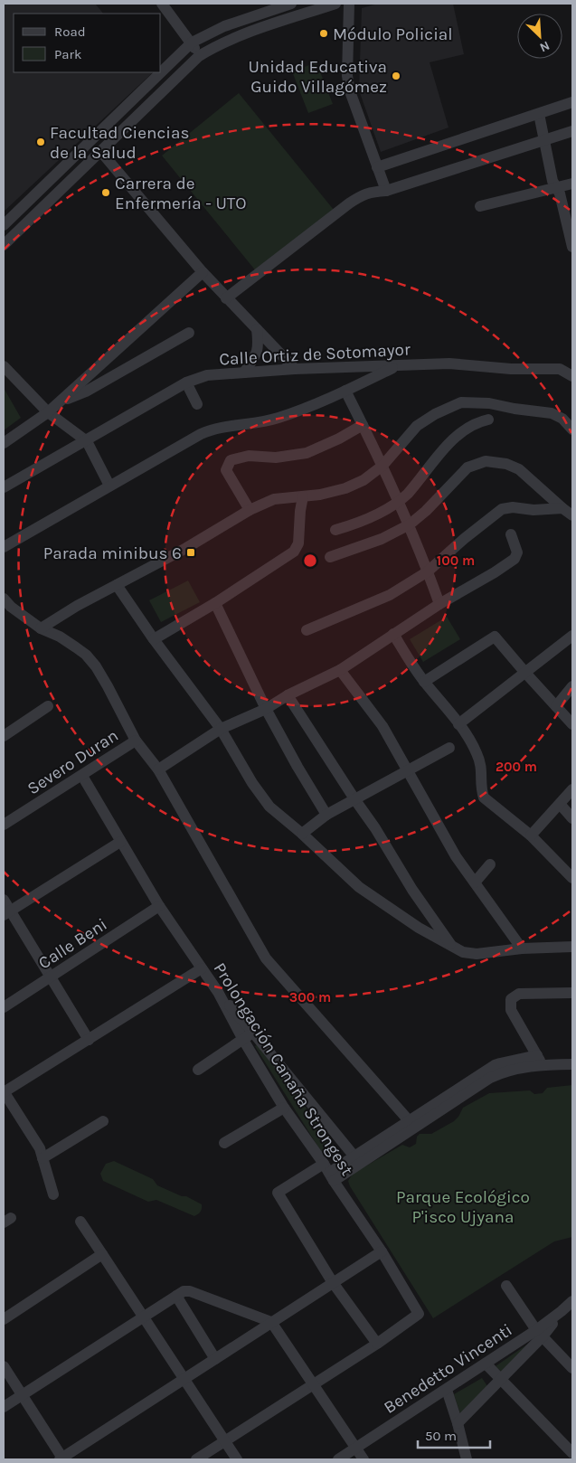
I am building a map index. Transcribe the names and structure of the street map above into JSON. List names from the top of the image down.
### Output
{
  "streets": {
    "street": [
      "Calle Ortiz de Sotomayor",
      "Severo Duran",
      "Calle Beni",
      "Prolongación Canaña Strongest",
      "Benedetto Vincenti"
    ]
  },
  "crossings": [
    ["Severo Duran", "Prolongación Canaña Strongest"],
    ["Calle Beni", "Prolongación Canaña Strongest"]
  ],
  "parks": ["Parque Ecológico P'isco Ujyana"],
  "places": {
    "other": [
      "Módulo Policial",
      "Unidad Educativa Guido Villagómez",
      "Facultad Ciencias de la Salud",
      "Carrera de Enfermería - UTO"
    ],
    "transit": ["Parada minibus 6"]
  },
  "legend": ["Road", "Park"],
  "scale_bar": "50 m",
  "north": "bottom right",
  "rings": ["100 m", "200 m", "300 m"]
}
